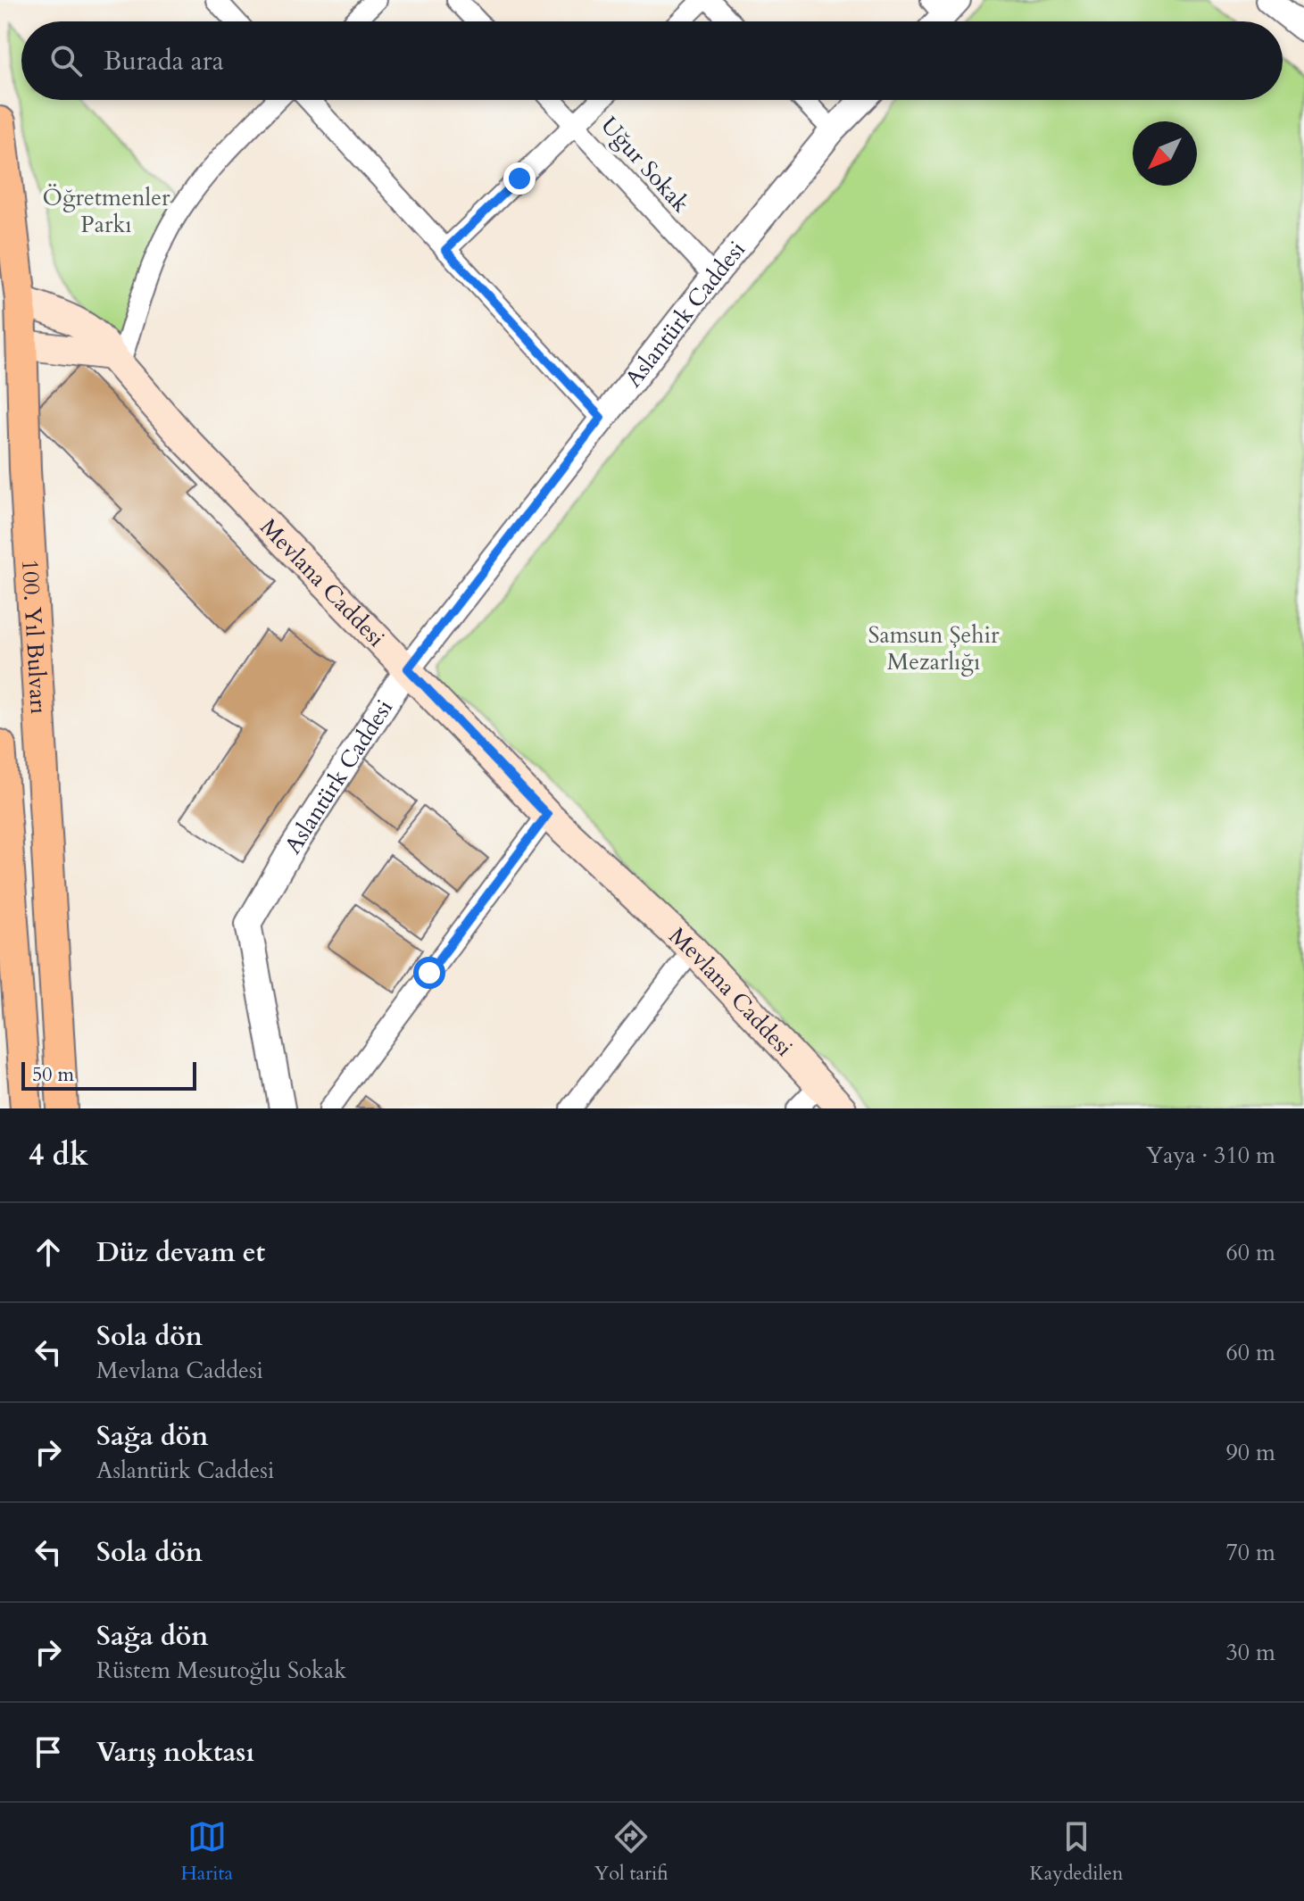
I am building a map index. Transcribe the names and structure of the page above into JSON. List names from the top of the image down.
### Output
{
  "streets": {
    "main road": ["Mevlana Caddesi", "100. Yıl Bulvarı"],
    "street": ["Uğur Sokak", "Aslantürk Caddesi"]
  },
  "crossings": [
    ["Uğur Sokak", "Aslantürk Caddesi"],
    ["Aslantürk Caddesi", "Mevlana Caddesi"],
    ["Mevlana Caddesi", "100. Yıl Bulvarı"]
  ],
  "parks": ["Öğretmenler Parkı", "Samsun Şehir Mezarlığı"],
  "scale_bar": "50 m",
  "north": "bottom left",
  "page": {
    "search": "Burada ara",
    "scale": "50 m",
    "heading": ["4 dk", "Yaya · 310 m"],
    "list": [
      ["Düz devam et", "60 m"],
      ["Sola dön", "Mevlana Caddesi", "60 m"],
      ["Sağa dön", "Aslantürk Caddesi", "90 m"],
      ["Sola dön", "70 m"],
      ["Sağa dön", "Rüstem Mesutoğlu Sokak", "30 m"],
      "Varış noktası"
    ],
    "nav": ["Harita", "Yol tarifi", "Kaydedilen"]
  }
}
